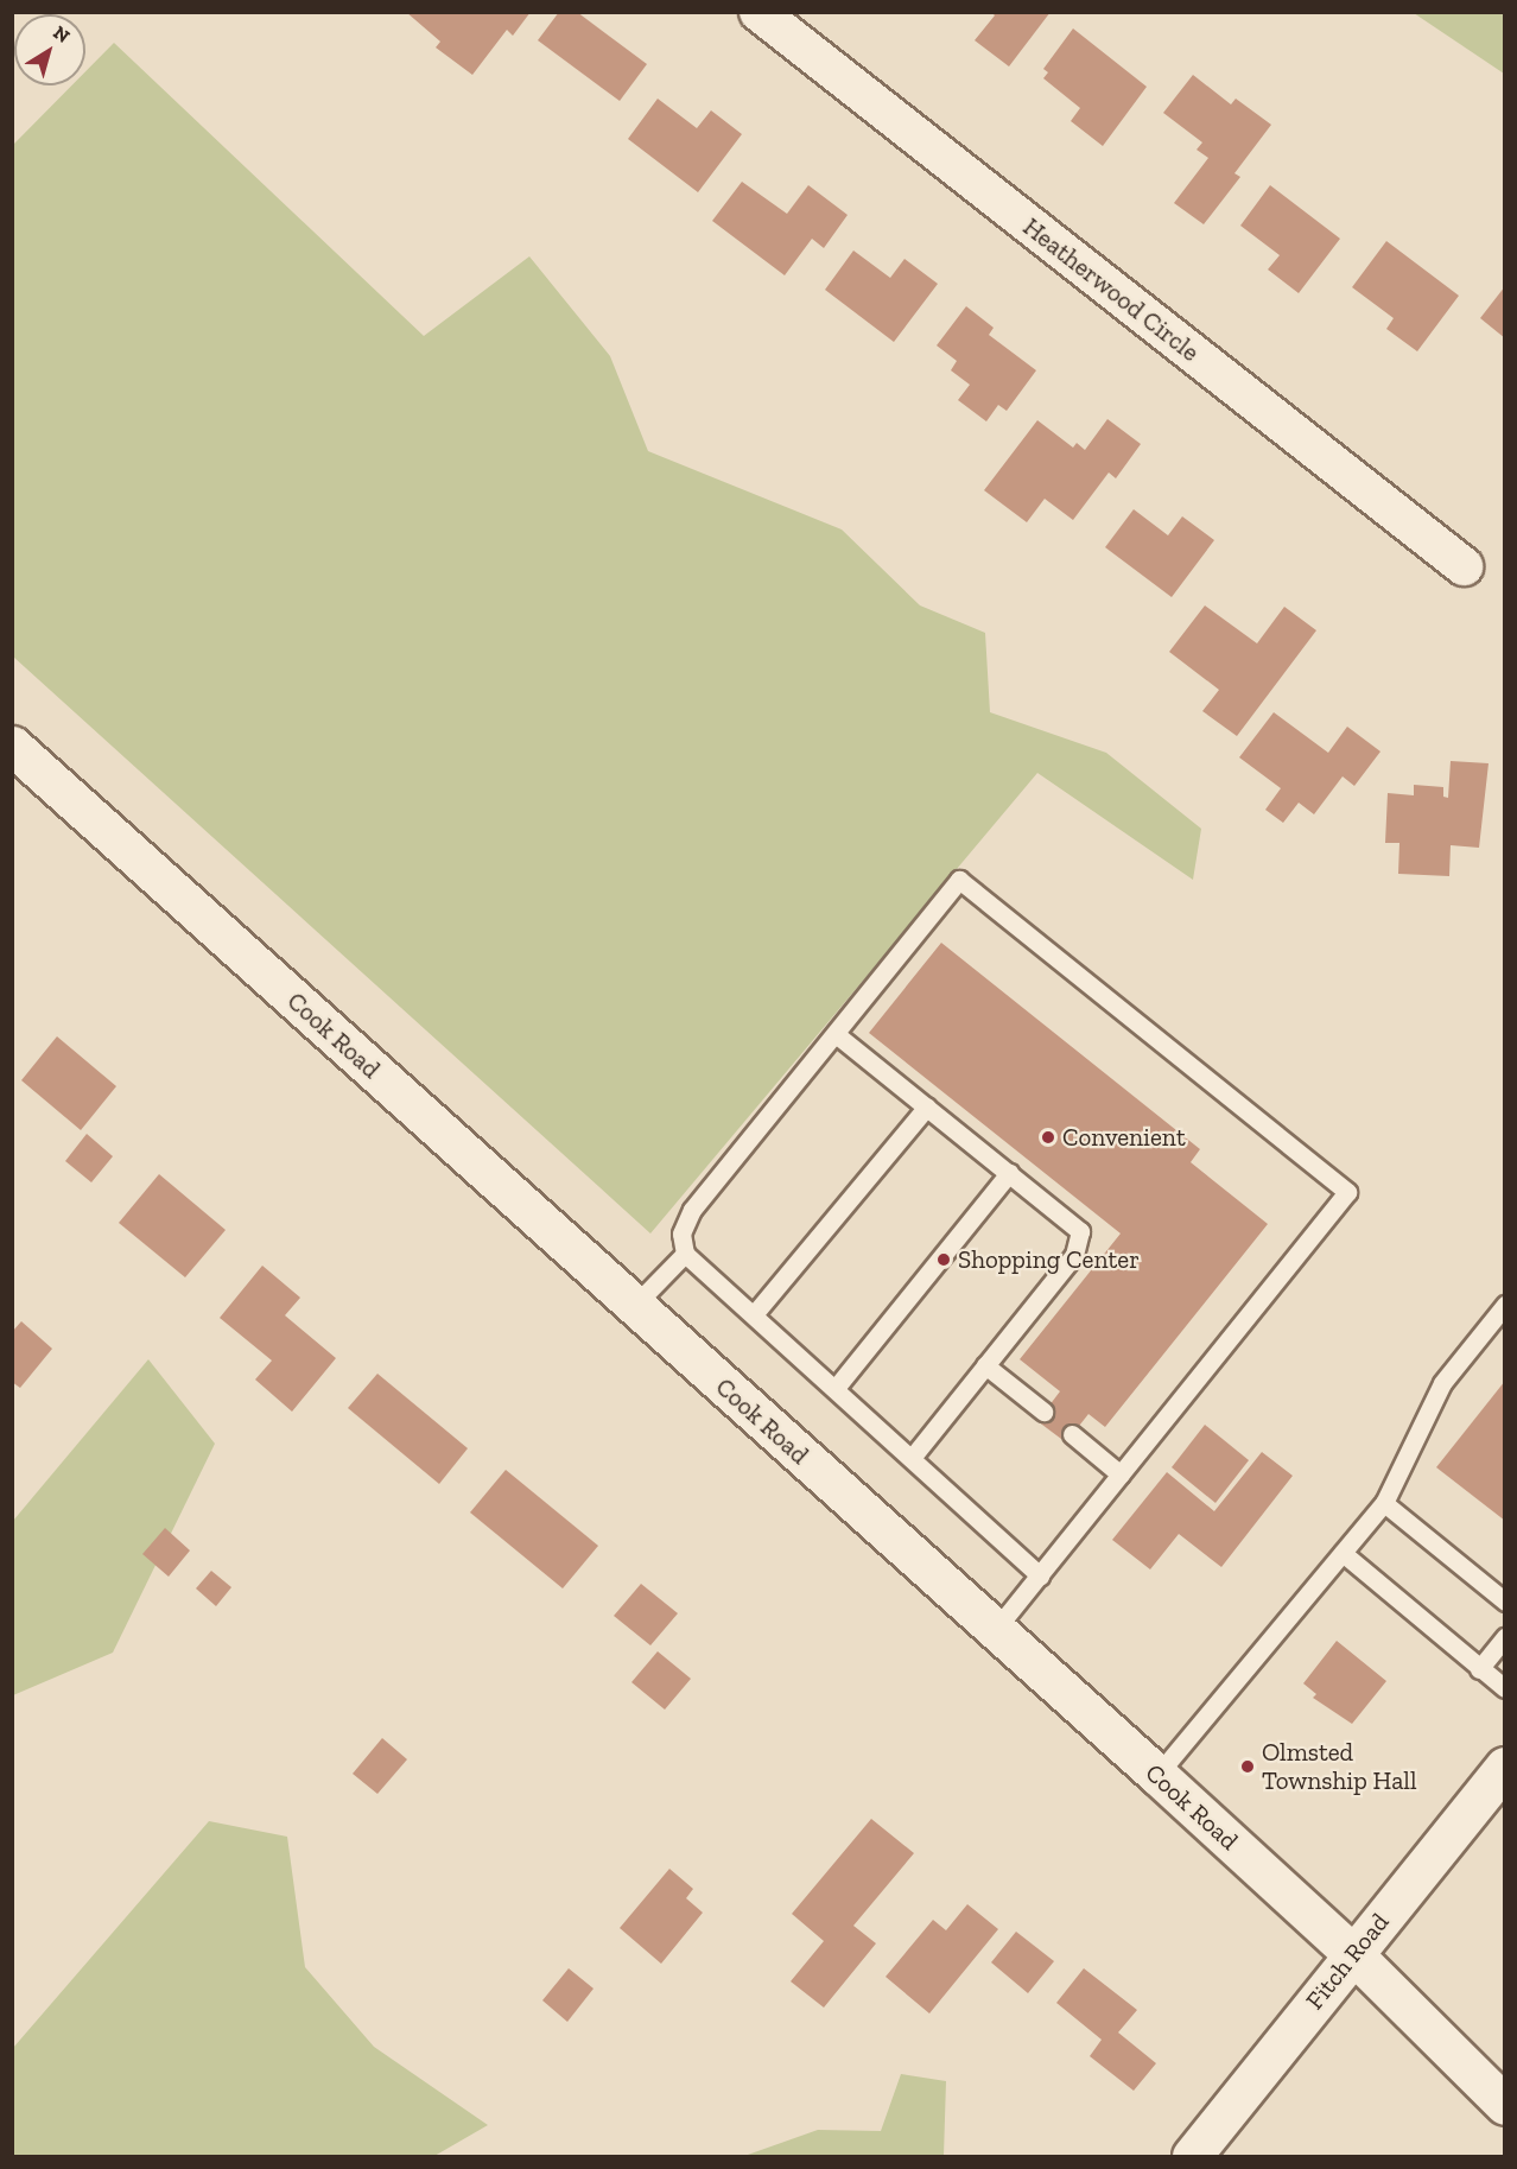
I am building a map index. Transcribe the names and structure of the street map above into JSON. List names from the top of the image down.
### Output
{
  "streets": {
    "street": ["Heatherwood Circle", "Cook Road", "Fitch Road"]
  },
  "crossings": [
    ["Cook Road", "Fitch Road"]
  ],
  "places": ["Convenient", "Shopping Center", "Olmsted Township Hall"],
  "north": "top right"
}
